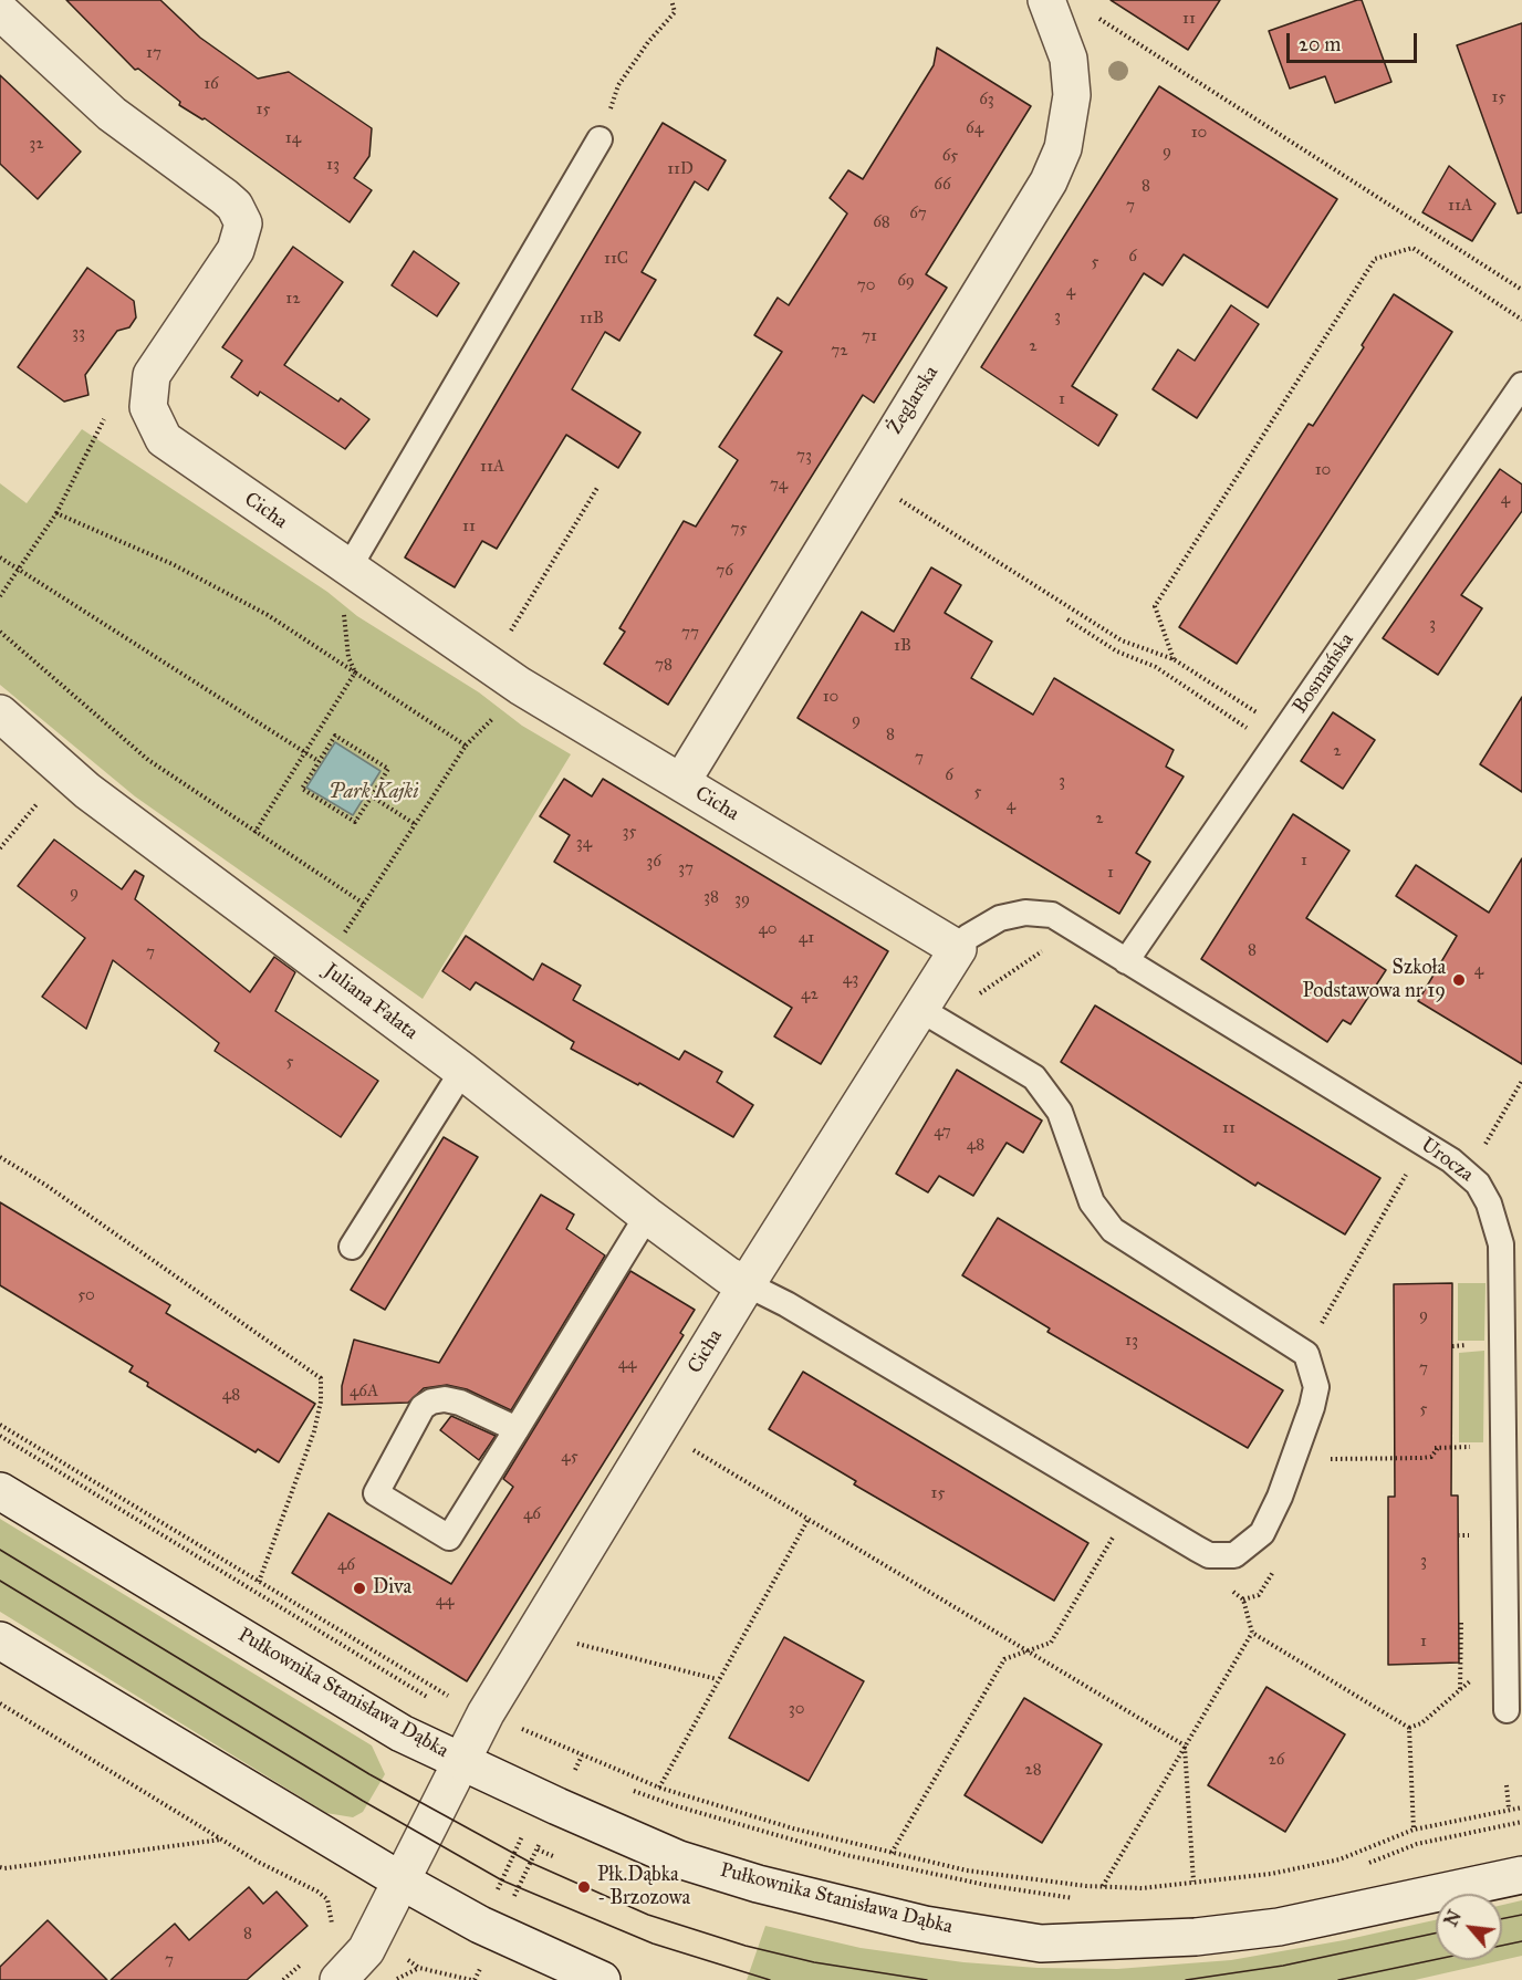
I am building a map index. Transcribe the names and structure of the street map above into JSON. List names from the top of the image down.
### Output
{
  "streets": {
    "street": [
      "Żeglarska",
      "Cicha",
      "Juliana Fałata",
      "Pułkownika Stanisława Dąbka"
    ],
    "lane": ["Bosmańska", "Urocza"]
  },
  "crossings": [
    ["Żeglarska", "Cicha"],
    ["Cicha", "Juliana Fałata"],
    ["Cicha", "Urocza"],
    ["Cicha", "Pułkownika Stanisława Dąbka"],
    ["Bosmańska", "Urocza"]
  ],
  "parks": ["Park Kajki"],
  "places": ["Szkoła Podstawowa nr 19", "Diva", "Płk.Dąbka - Brzozowa"],
  "house_numbers": [
    "11",
    "17",
    "16",
    "15",
    "63",
    "15",
    "64",
    "10",
    "14",
    "32",
    "9",
    "65",
    "13",
    "11D",
    "66",
    "8",
    "7",
    "11A",
    "67",
    "68",
    "6",
    "11C",
    "5",
    "69",
    "70",
    "4",
    "12",
    "3",
    "11B",
    "33",
    "71",
    "2",
    "72",
    "1",
    "73",
    "11A",
    "10",
    "74",
    "4",
    "11",
    "75",
    "76",
    "3",
    "77",
    "1B",
    "78",
    "10",
    "9",
    "8",
    "2",
    "7",
    "6",
    "3",
    "5",
    "4",
    "2",
    "35",
    "34",
    "1",
    "36",
    "37",
    "1",
    "9",
    "38",
    "39",
    "40",
    "41",
    "8",
    "7",
    "4",
    "43",
    "42",
    "5",
    "11",
    "47",
    "48",
    "50",
    "9",
    "13",
    "44",
    "7",
    "46A",
    "48",
    "5",
    "45",
    "15",
    "46",
    "3",
    "46",
    "44",
    "1",
    "30",
    "26",
    "28",
    "8",
    "7"
  ],
  "scale_bar": "20 m",
  "north": "top left"
}
